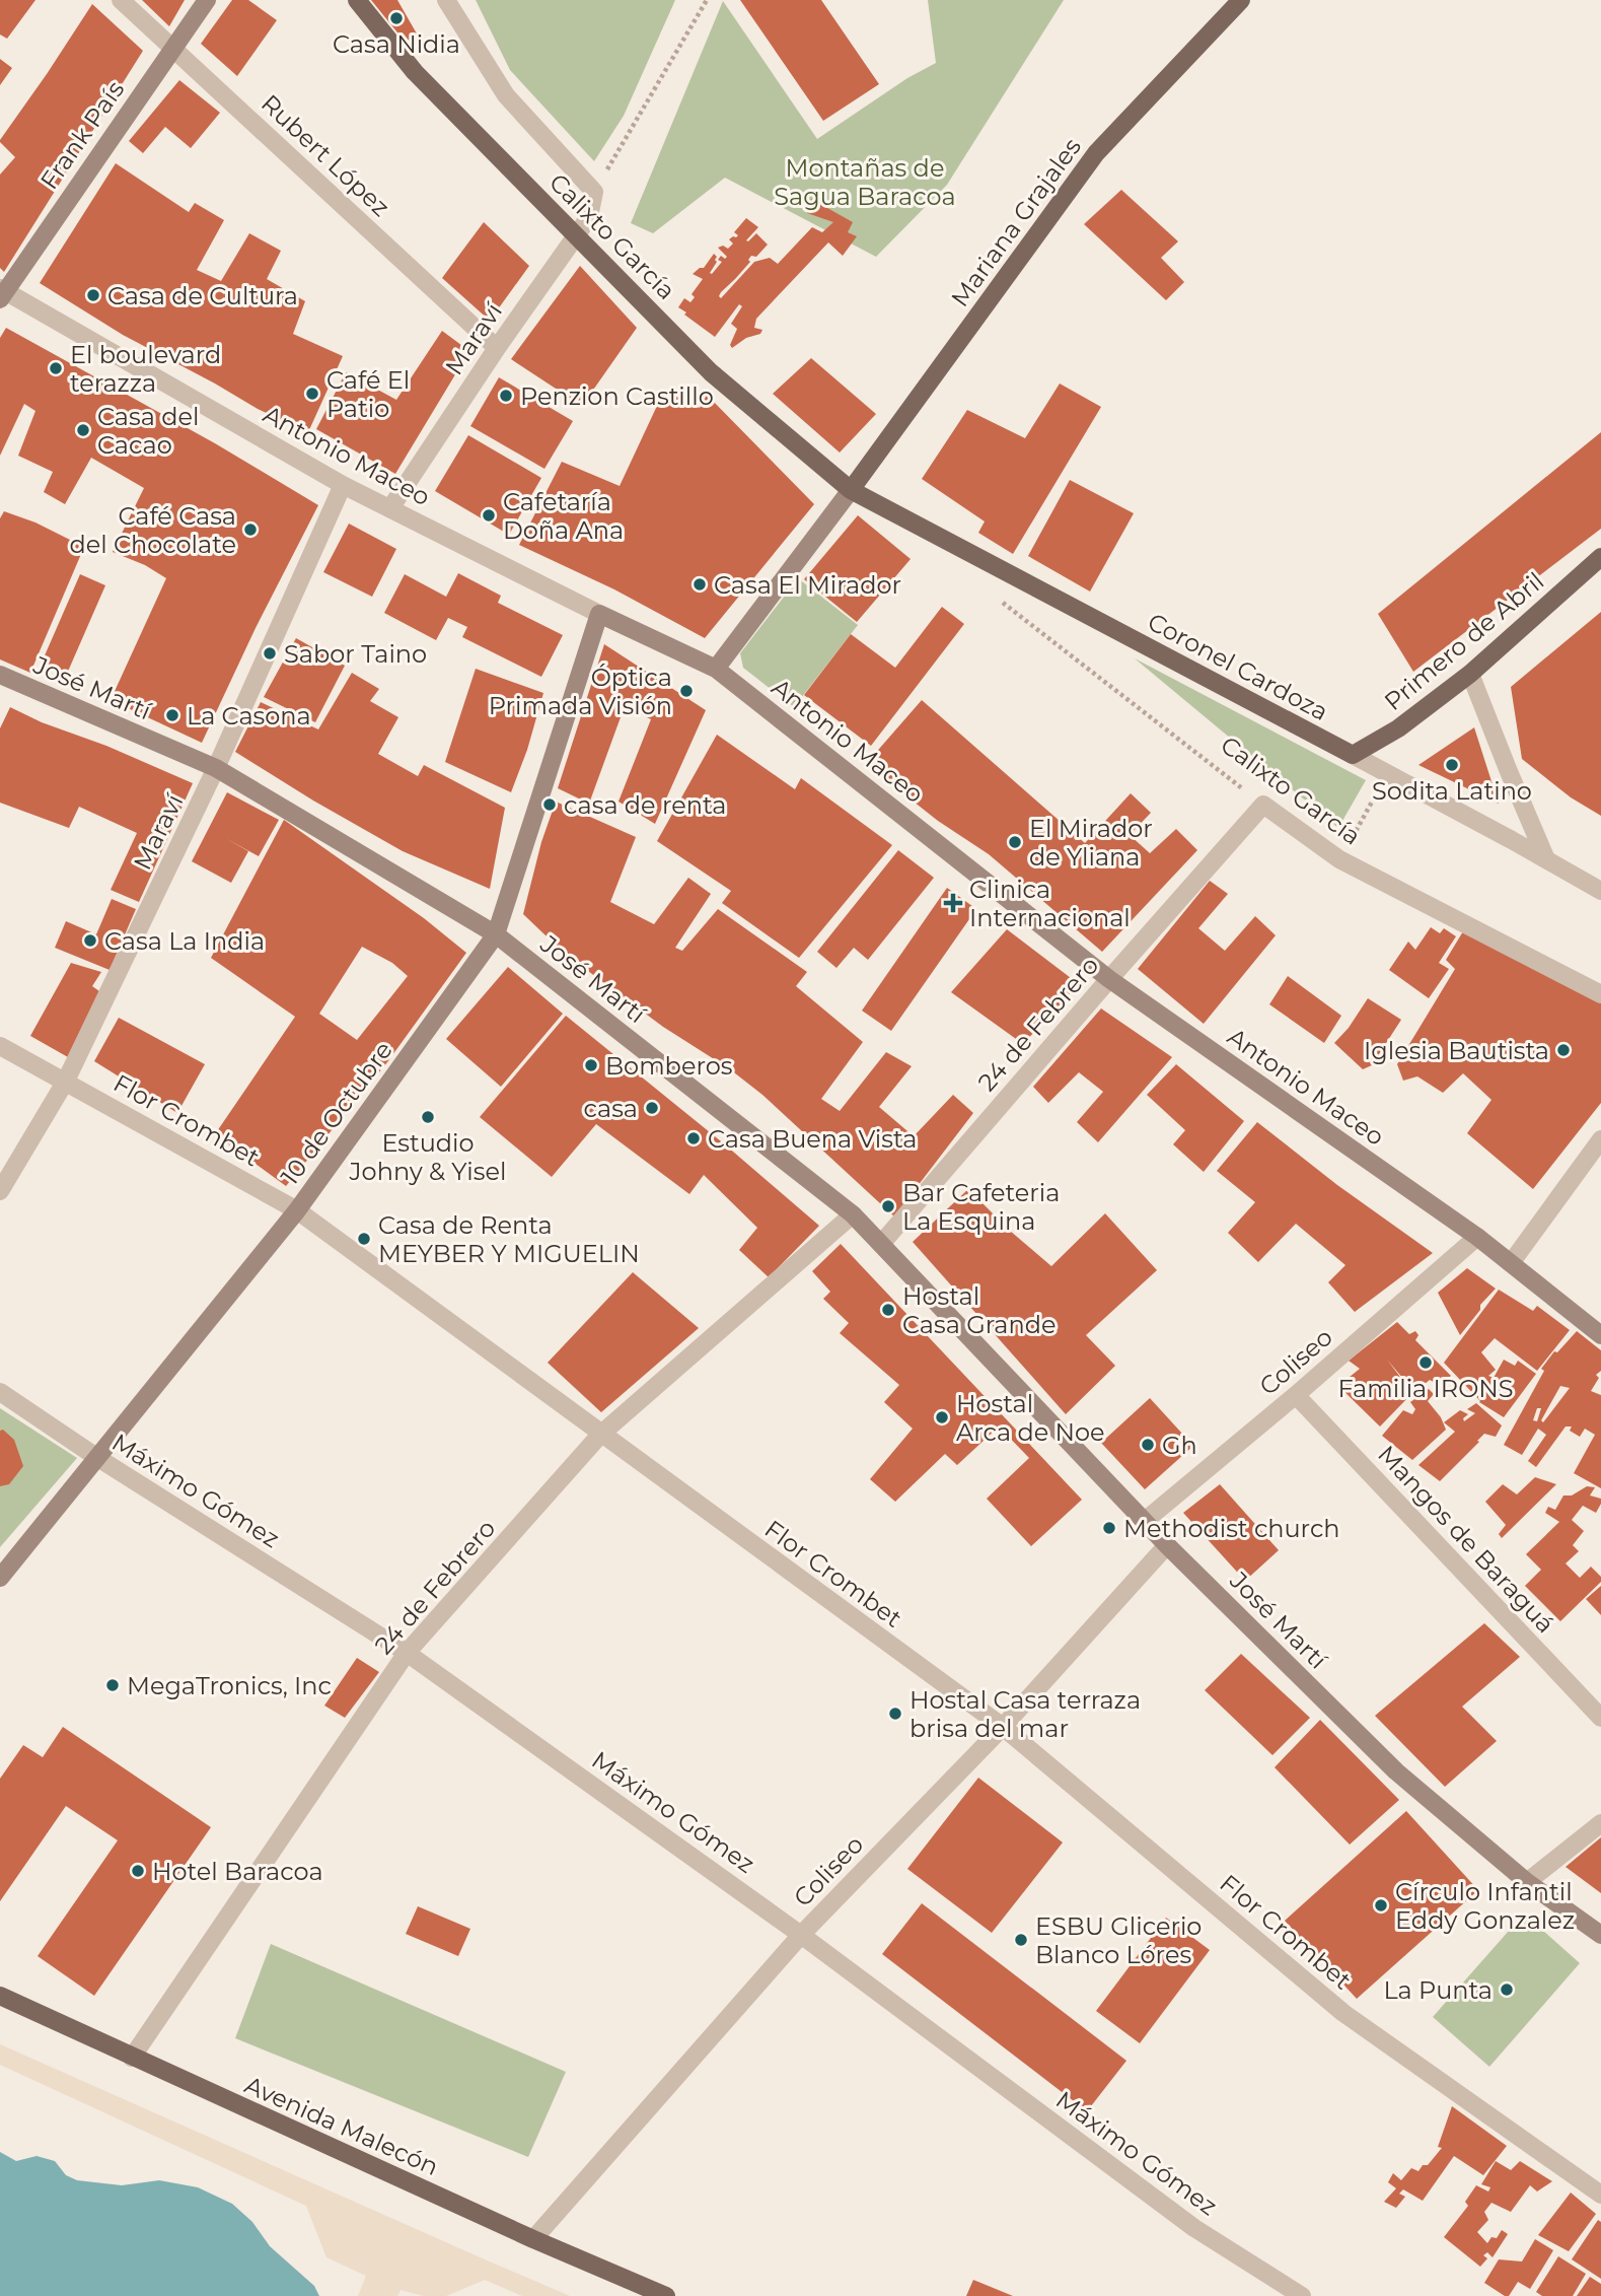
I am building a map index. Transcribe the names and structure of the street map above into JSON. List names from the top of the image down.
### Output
{
  "streets": {
    "main road": [
      "Frank País",
      "Mariana Grajales",
      "Calixto García",
      "Antonio Maceo",
      "Primero de Abril",
      "Coronel Cardoza",
      "José Martí",
      "10 de Octubre",
      "Avenida Malecón"
    ],
    "street": [
      "Rubert López",
      "Maraví",
      "24 de Febrero",
      "Flor Crombet",
      "Coliseo",
      "Máximo Gómez",
      "Mangos de Baraguá"
    ]
  },
  "crossings": [
    ["Frank País", "Rubert López"],
    ["Frank País", "Antonio Maceo"],
    ["Rubert López", "Maraví"],
    ["Mariana Grajales", "Calixto García"],
    ["Mariana Grajales", "Coronel Cardoza"],
    ["Calixto García", "Maraví"],
    ["Calixto García", "Coronel Cardoza"],
    ["Calixto García", "24 de Febrero"],
    ["Maraví", "Antonio Maceo"],
    ["Maraví", "José Martí"],
    ["Maraví", "Flor Crombet"],
    ["Antonio Maceo", "24 de Febrero"],
    ["Antonio Maceo", "10 de Octubre"],
    ["Antonio Maceo", "Coliseo"],
    ["Primero de Abril", "Coronel Cardoza"],
    ["José Martí", "24 de Febrero"],
    ["José Martí", "10 de Octubre"],
    ["José Martí", "Coliseo"],
    ["24 de Febrero", "Flor Crombet"],
    ["24 de Febrero", "Máximo Gómez"],
    ["24 de Febrero", "Avenida Malecón"],
    ["10 de Octubre", "Flor Crombet"],
    ["10 de Octubre", "Máximo Gómez"],
    ["Flor Crombet", "Coliseo"],
    ["Coliseo", "Máximo Gómez"],
    ["Coliseo", "Mangos de Baraguá"],
    ["Coliseo", "Avenida Malecón"]
  ],
  "parks": ["Montañas de Sagua Baracoa"],
  "places": {
    "other": [
      "Casa Nidia",
      "Casa de Cultura",
      "El boulevard terazza",
      "Café El Patio",
      "Penzion Castillo",
      "Casa del Cacao",
      "Cafetaría Doña Ana",
      "Café Casa del Chocolate",
      "Casa El Mirador",
      "Sabor Taino",
      "Óptica Primada Visión",
      "La Casona",
      "Sodita Latino",
      "casa de renta",
      "El Mirador de Yliana",
      "Casa La India",
      "Iglesia Bautista",
      "Bomberos",
      "casa",
      "Estudio Johny & Yisel",
      "Casa Buena Vista",
      "Bar Cafeteria La Esquina",
      "Casa de Renta MEYBER Y MIGUELIN",
      "Hostal Casa Grande",
      "Familia IRONS",
      "Hostal Arca de Noe",
      "Gh",
      "Methodist church",
      "MegaTronics, Inc",
      "Hostal Casa terraza brisa del mar",
      "Hotel Baracoa",
      "Círculo Infantil Eddy Gonzalez",
      "ESBU Glicerio Blanco Lóres",
      "La Punta"
    ],
    "health": ["Clinica Internacional"]
  }
}
